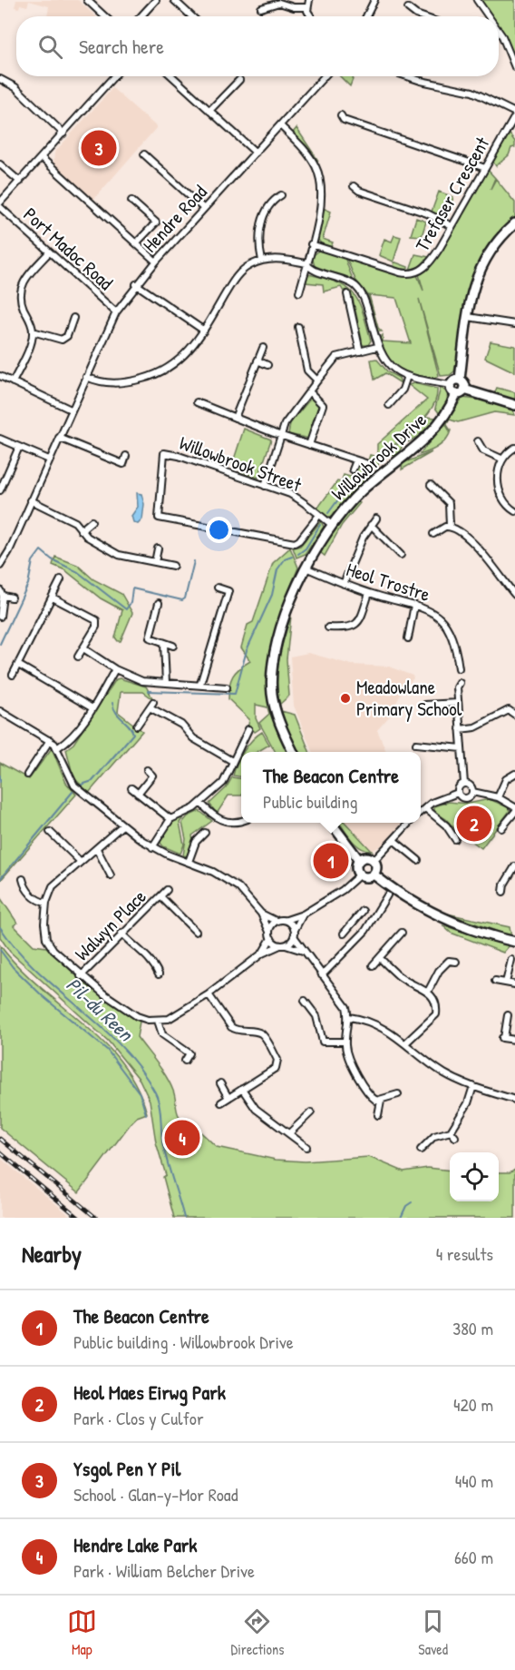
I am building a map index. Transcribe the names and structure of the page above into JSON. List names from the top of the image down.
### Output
{
  "streets": {
    "street": [
      "Trefaser Crescent",
      "Hendre Road",
      "Port Madoc Road",
      "Willowbrook Drive",
      "Willowbrook Street",
      "Heol Trostre",
      "Walwyn Place"
    ]
  },
  "crossings": [
    ["Hendre Road", "Port Madoc Road"],
    ["Willowbrook Drive", "Willowbrook Street"],
    ["Willowbrook Drive", "Heol Trostre"]
  ],
  "water": ["Pil-du Reen"],
  "places": ["Meadowlane Primary School"],
  "page": {
    "search": "Search here",
    "pins": [
      "3",
      "2",
      "1",
      "4"
    ],
    "popup": ["The Beacon Centre", "Public building"],
    "heading": ["Nearby", "4 results"],
    "list": [
      {
        "mark": "1",
        "name": "The Beacon Centre",
        "note": "Public building · Willowbrook Drive",
        "value": "380 m"
      },
      {
        "mark": "2",
        "name": "Heol Maes Eirwg Park",
        "note": "Park · Clos y Culfor",
        "value": "420 m"
      },
      {
        "mark": "3",
        "name": "Ysgol Pen Y Pil",
        "note": "School · Glan-y-Mor Road",
        "value": "440 m"
      },
      {
        "mark": "4",
        "name": "Hendre Lake Park",
        "note": "Park · William Belcher Drive",
        "value": "660 m"
      }
    ],
    "nav": ["Map", "Directions", "Saved"]
  }
}
